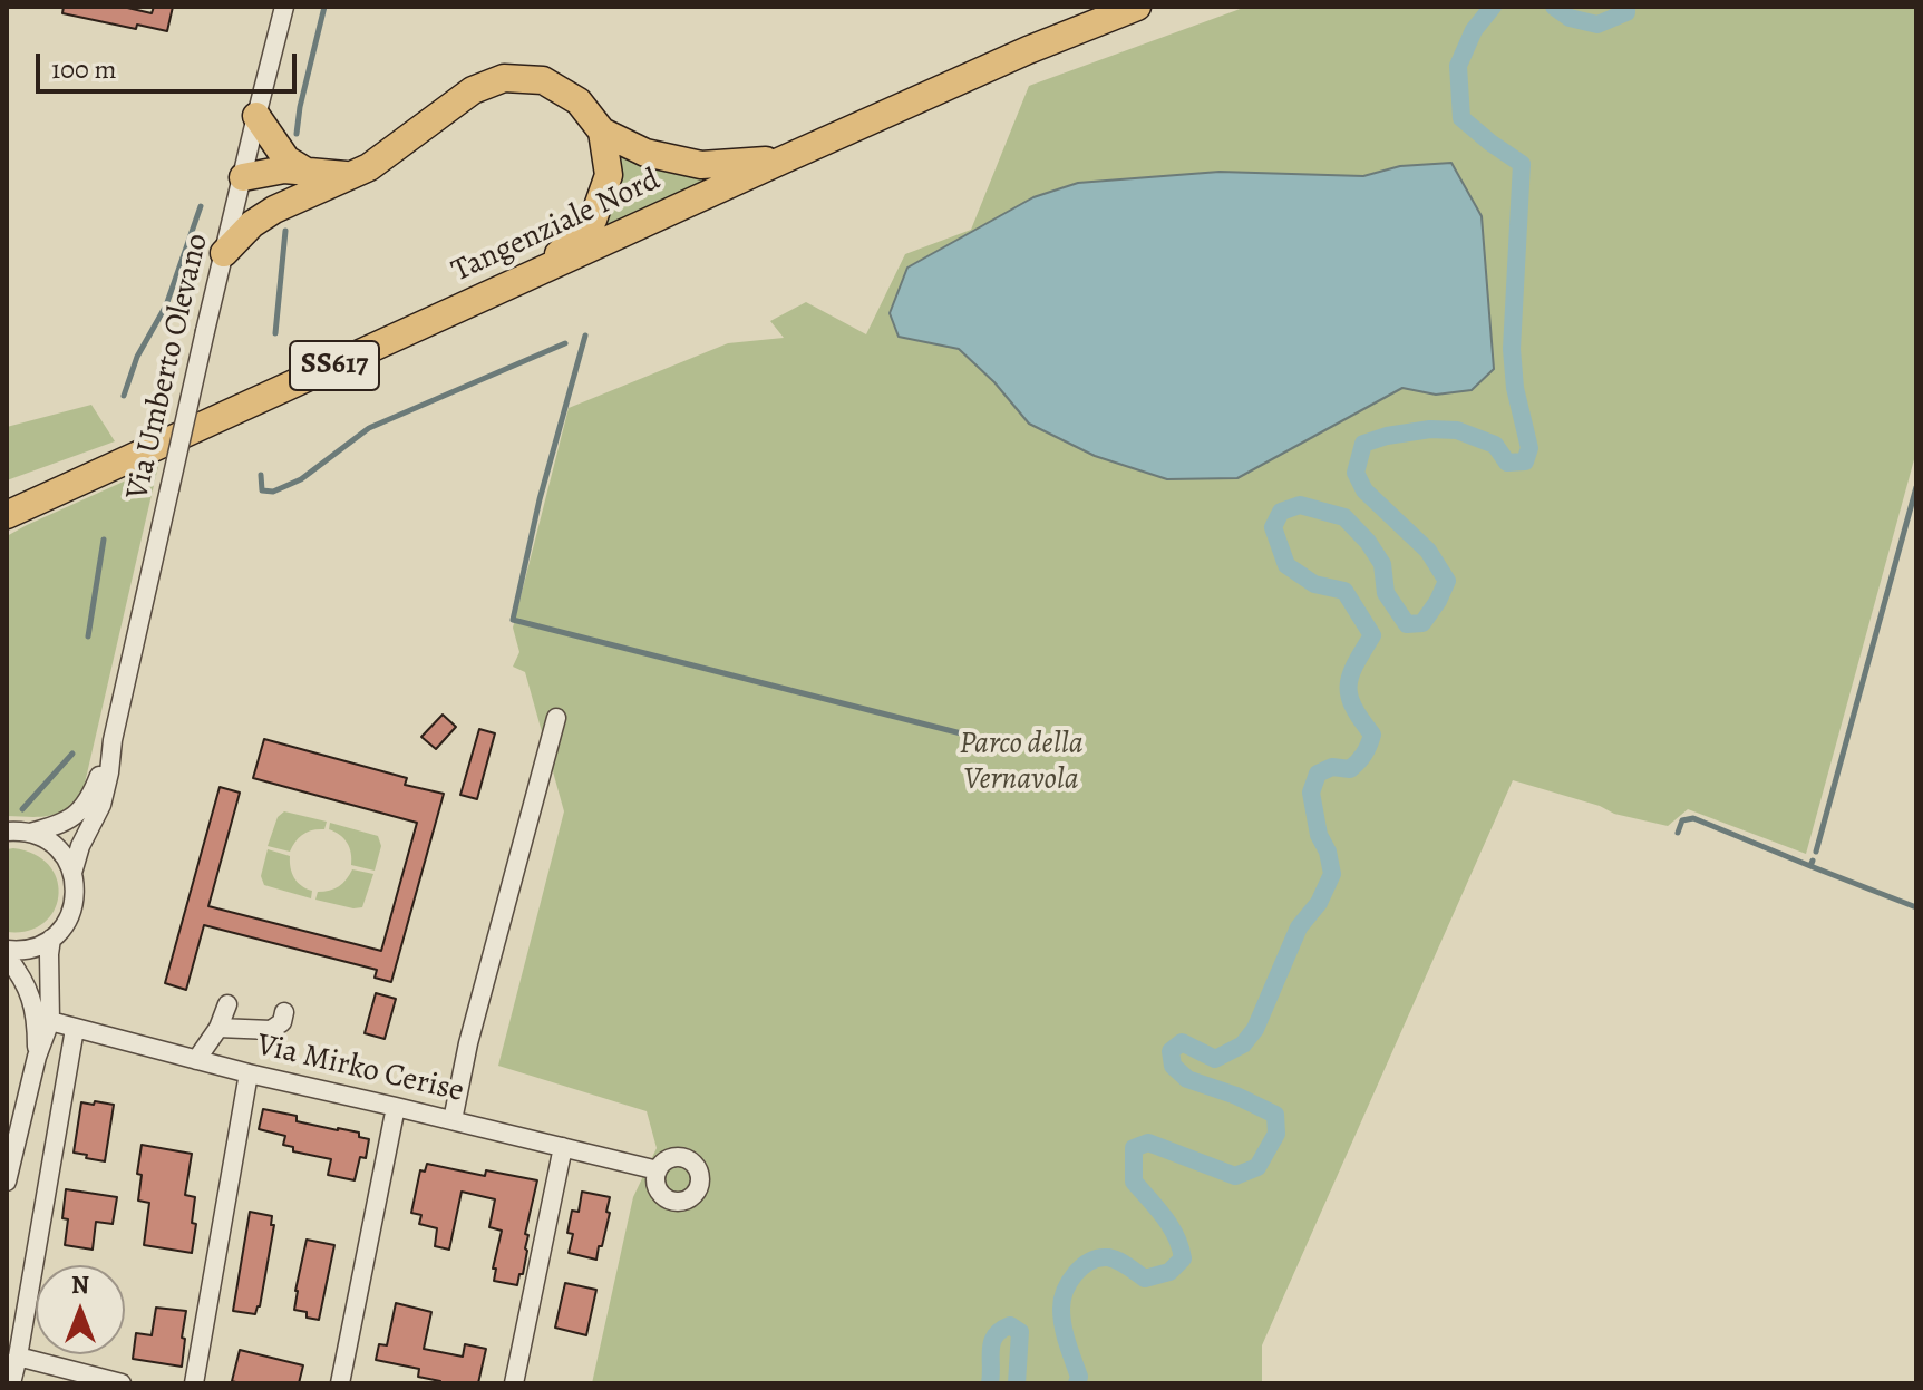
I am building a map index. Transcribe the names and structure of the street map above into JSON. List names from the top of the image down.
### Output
{
  "streets": {
    "highway": ["Tangenziale Nord", "SS617"],
    "street": ["Via Umberto Olevano", "Via Mirko Cerise"]
  },
  "crossings": [
    ["Via Umberto Olevano", "Via Mirko Cerise"]
  ],
  "parks": ["Parco della Vernavola"],
  "scale_bar": "100 m",
  "north": "top"
}
